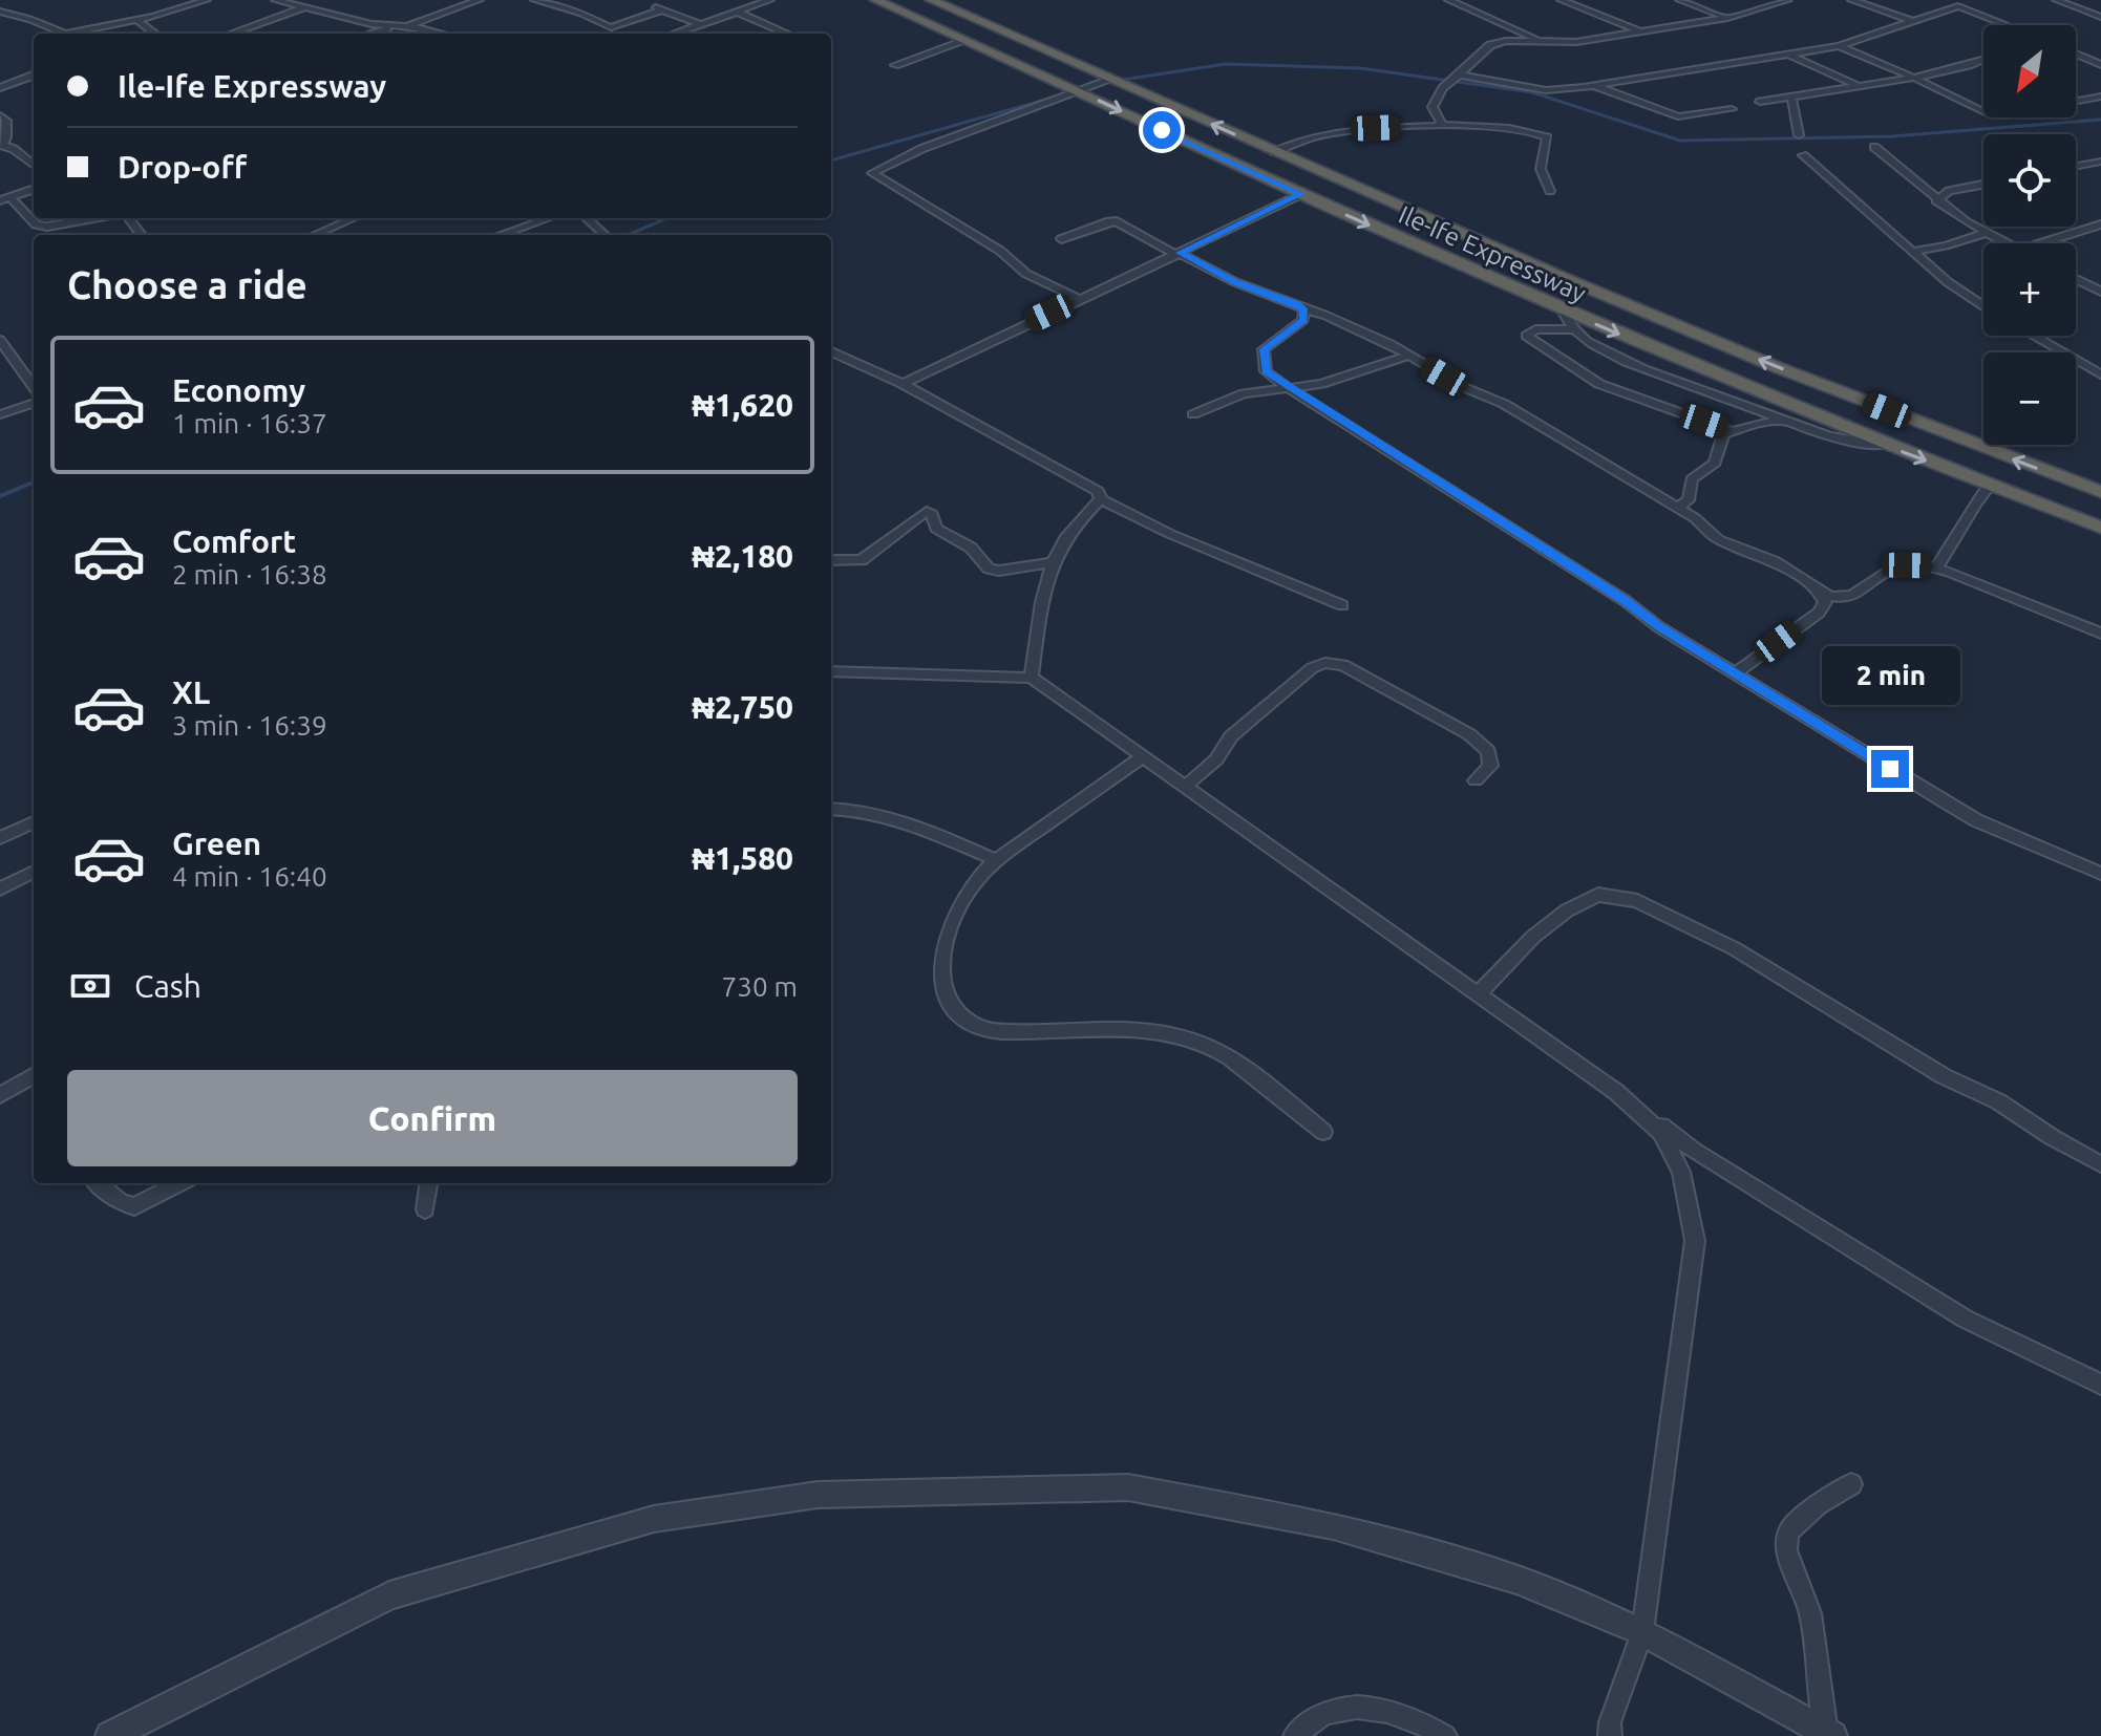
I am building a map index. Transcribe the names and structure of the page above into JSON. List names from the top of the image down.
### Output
{
  "streets": {
    "highway": ["Ile-Ife Expressway"]
  },
  "north": "bottom left",
  "page": {
    "map_buttons": ["+", "−"],
    "banner": ["Ile-Ife Expressway", "Drop-off"],
    "heading": "Choose a ride",
    "list": [
      {
        "name": "Economy",
        "note": "1 min · 16:37",
        "value": "₦1,620"
      },
      {
        "name": "Comfort",
        "note": "2 min · 16:38",
        "value": "₦2,180"
      },
      {
        "name": "XL",
        "note": "3 min · 16:39",
        "value": "₦2,750"
      },
      {
        "name": "Green",
        "note": "4 min · 16:40",
        "value": "₦1,580"
      }
    ],
    "bubble": "2 min",
    "pay": ["Cash", "730 m"],
    "buttons": "Confirm"
  }
}
